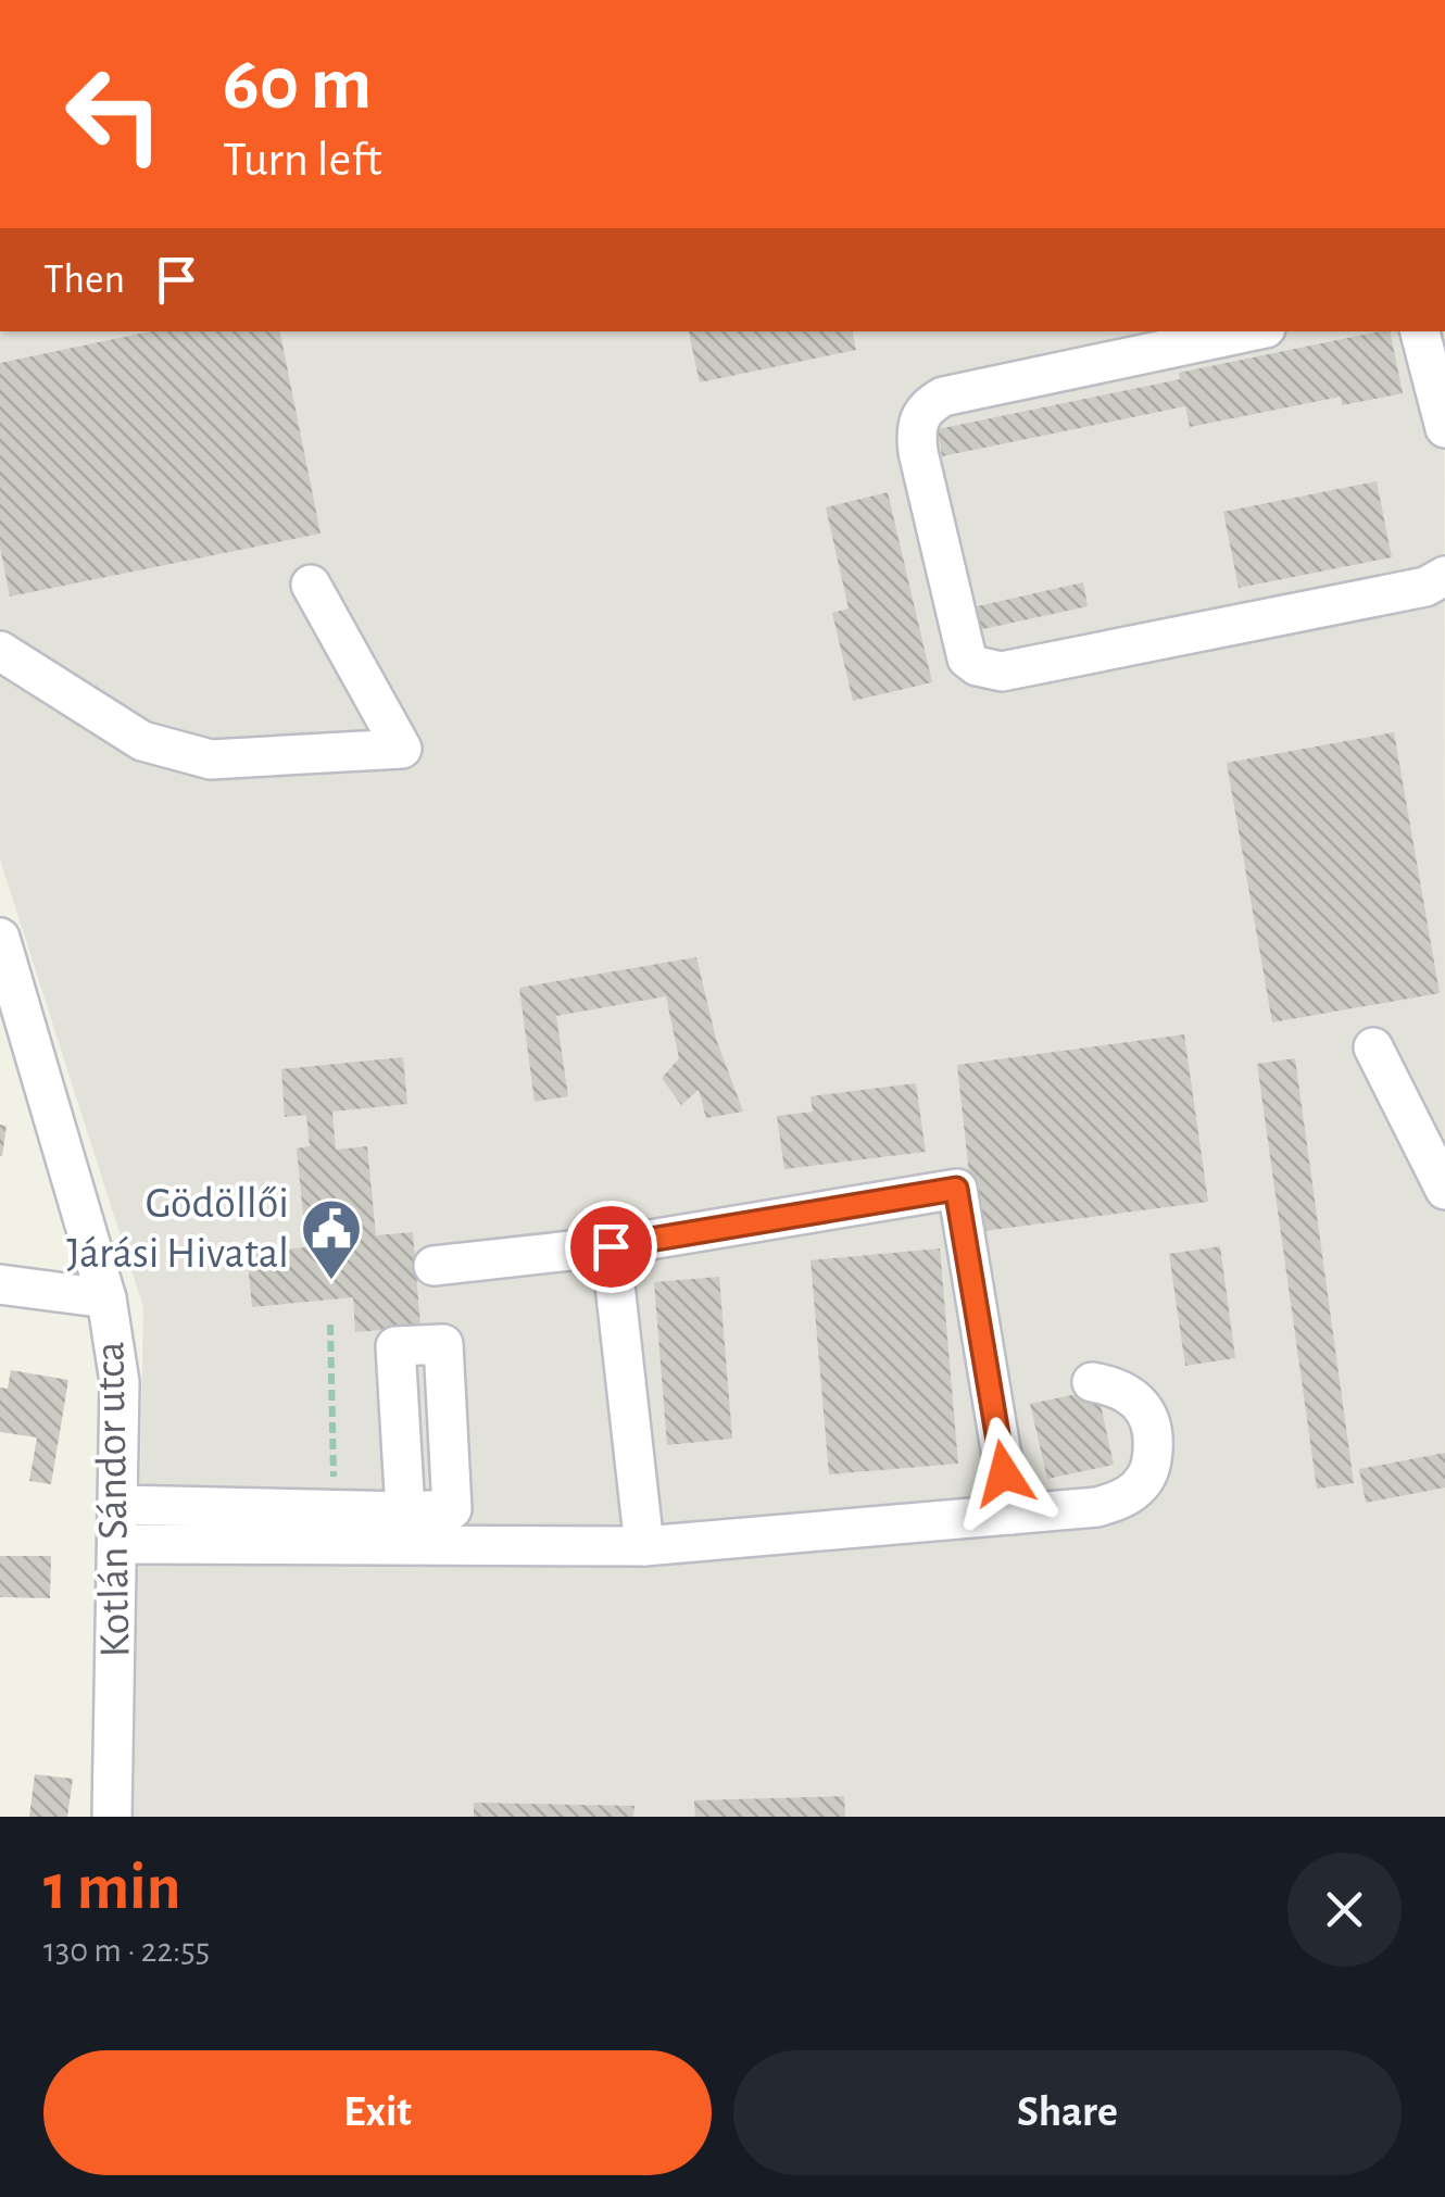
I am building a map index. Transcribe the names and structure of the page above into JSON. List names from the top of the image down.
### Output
{
  "streets": {
    "street": ["Kotlán Sándor utca"]
  },
  "places": {
    "public building": ["Gödöllői Járási Hivatal"]
  },
  "page": {
    "turn": ["60 m", "Turn left"],
    "then": "Then",
    "heading": ["1 min", "130 m · 22:55"],
    "buttons": ["Exit", "Share"]
  }
}
